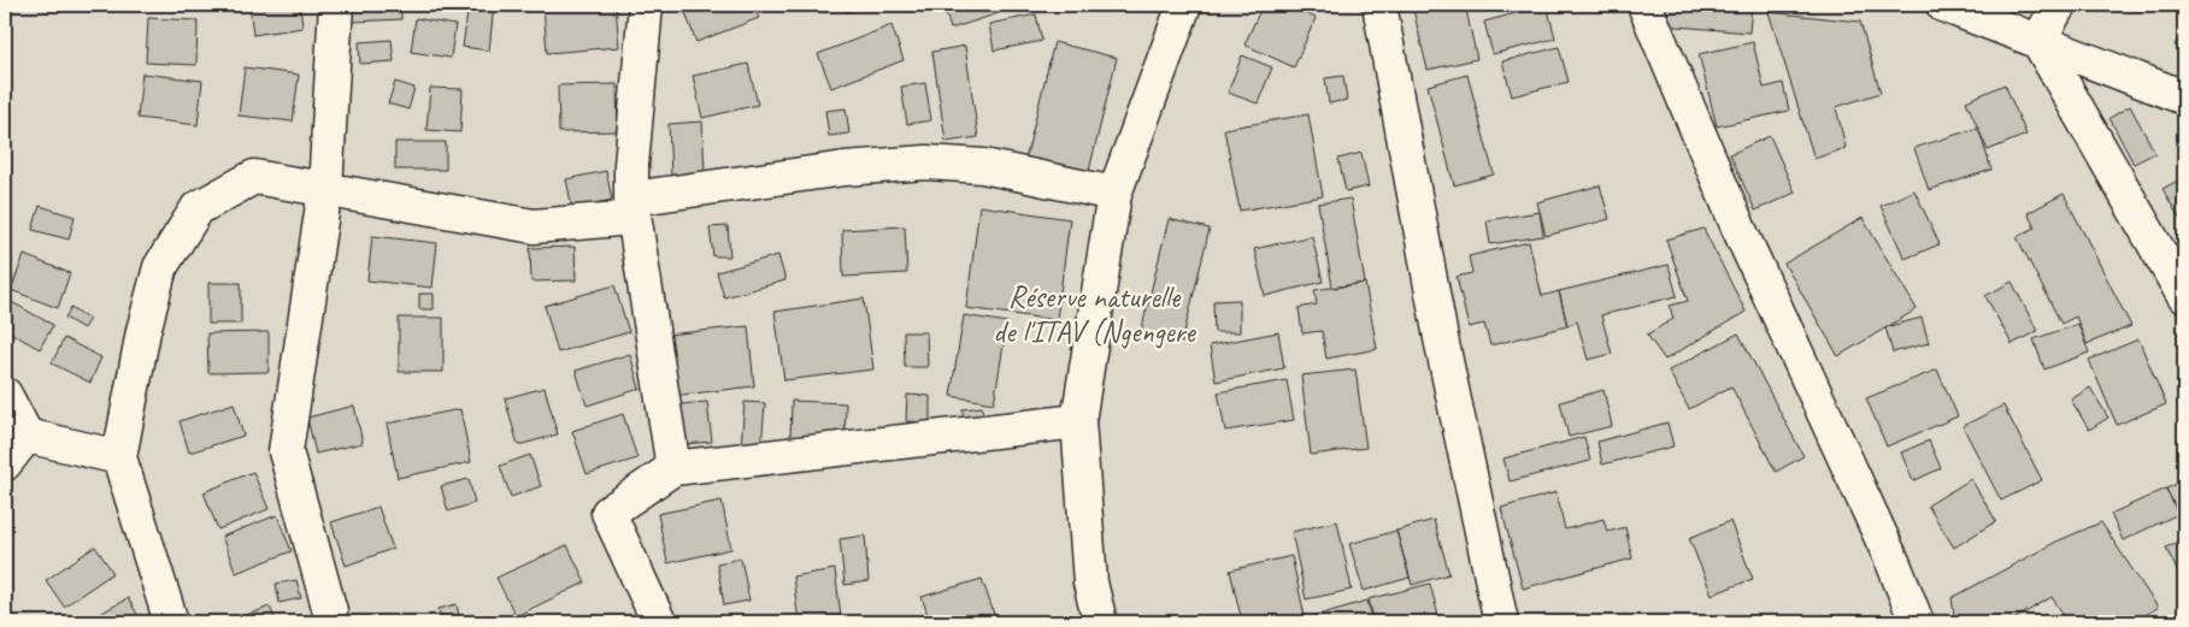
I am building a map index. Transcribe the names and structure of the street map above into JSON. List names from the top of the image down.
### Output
{
  "parks": ["Réserve naturelle de l'ITAV (Ngengere"]
}
